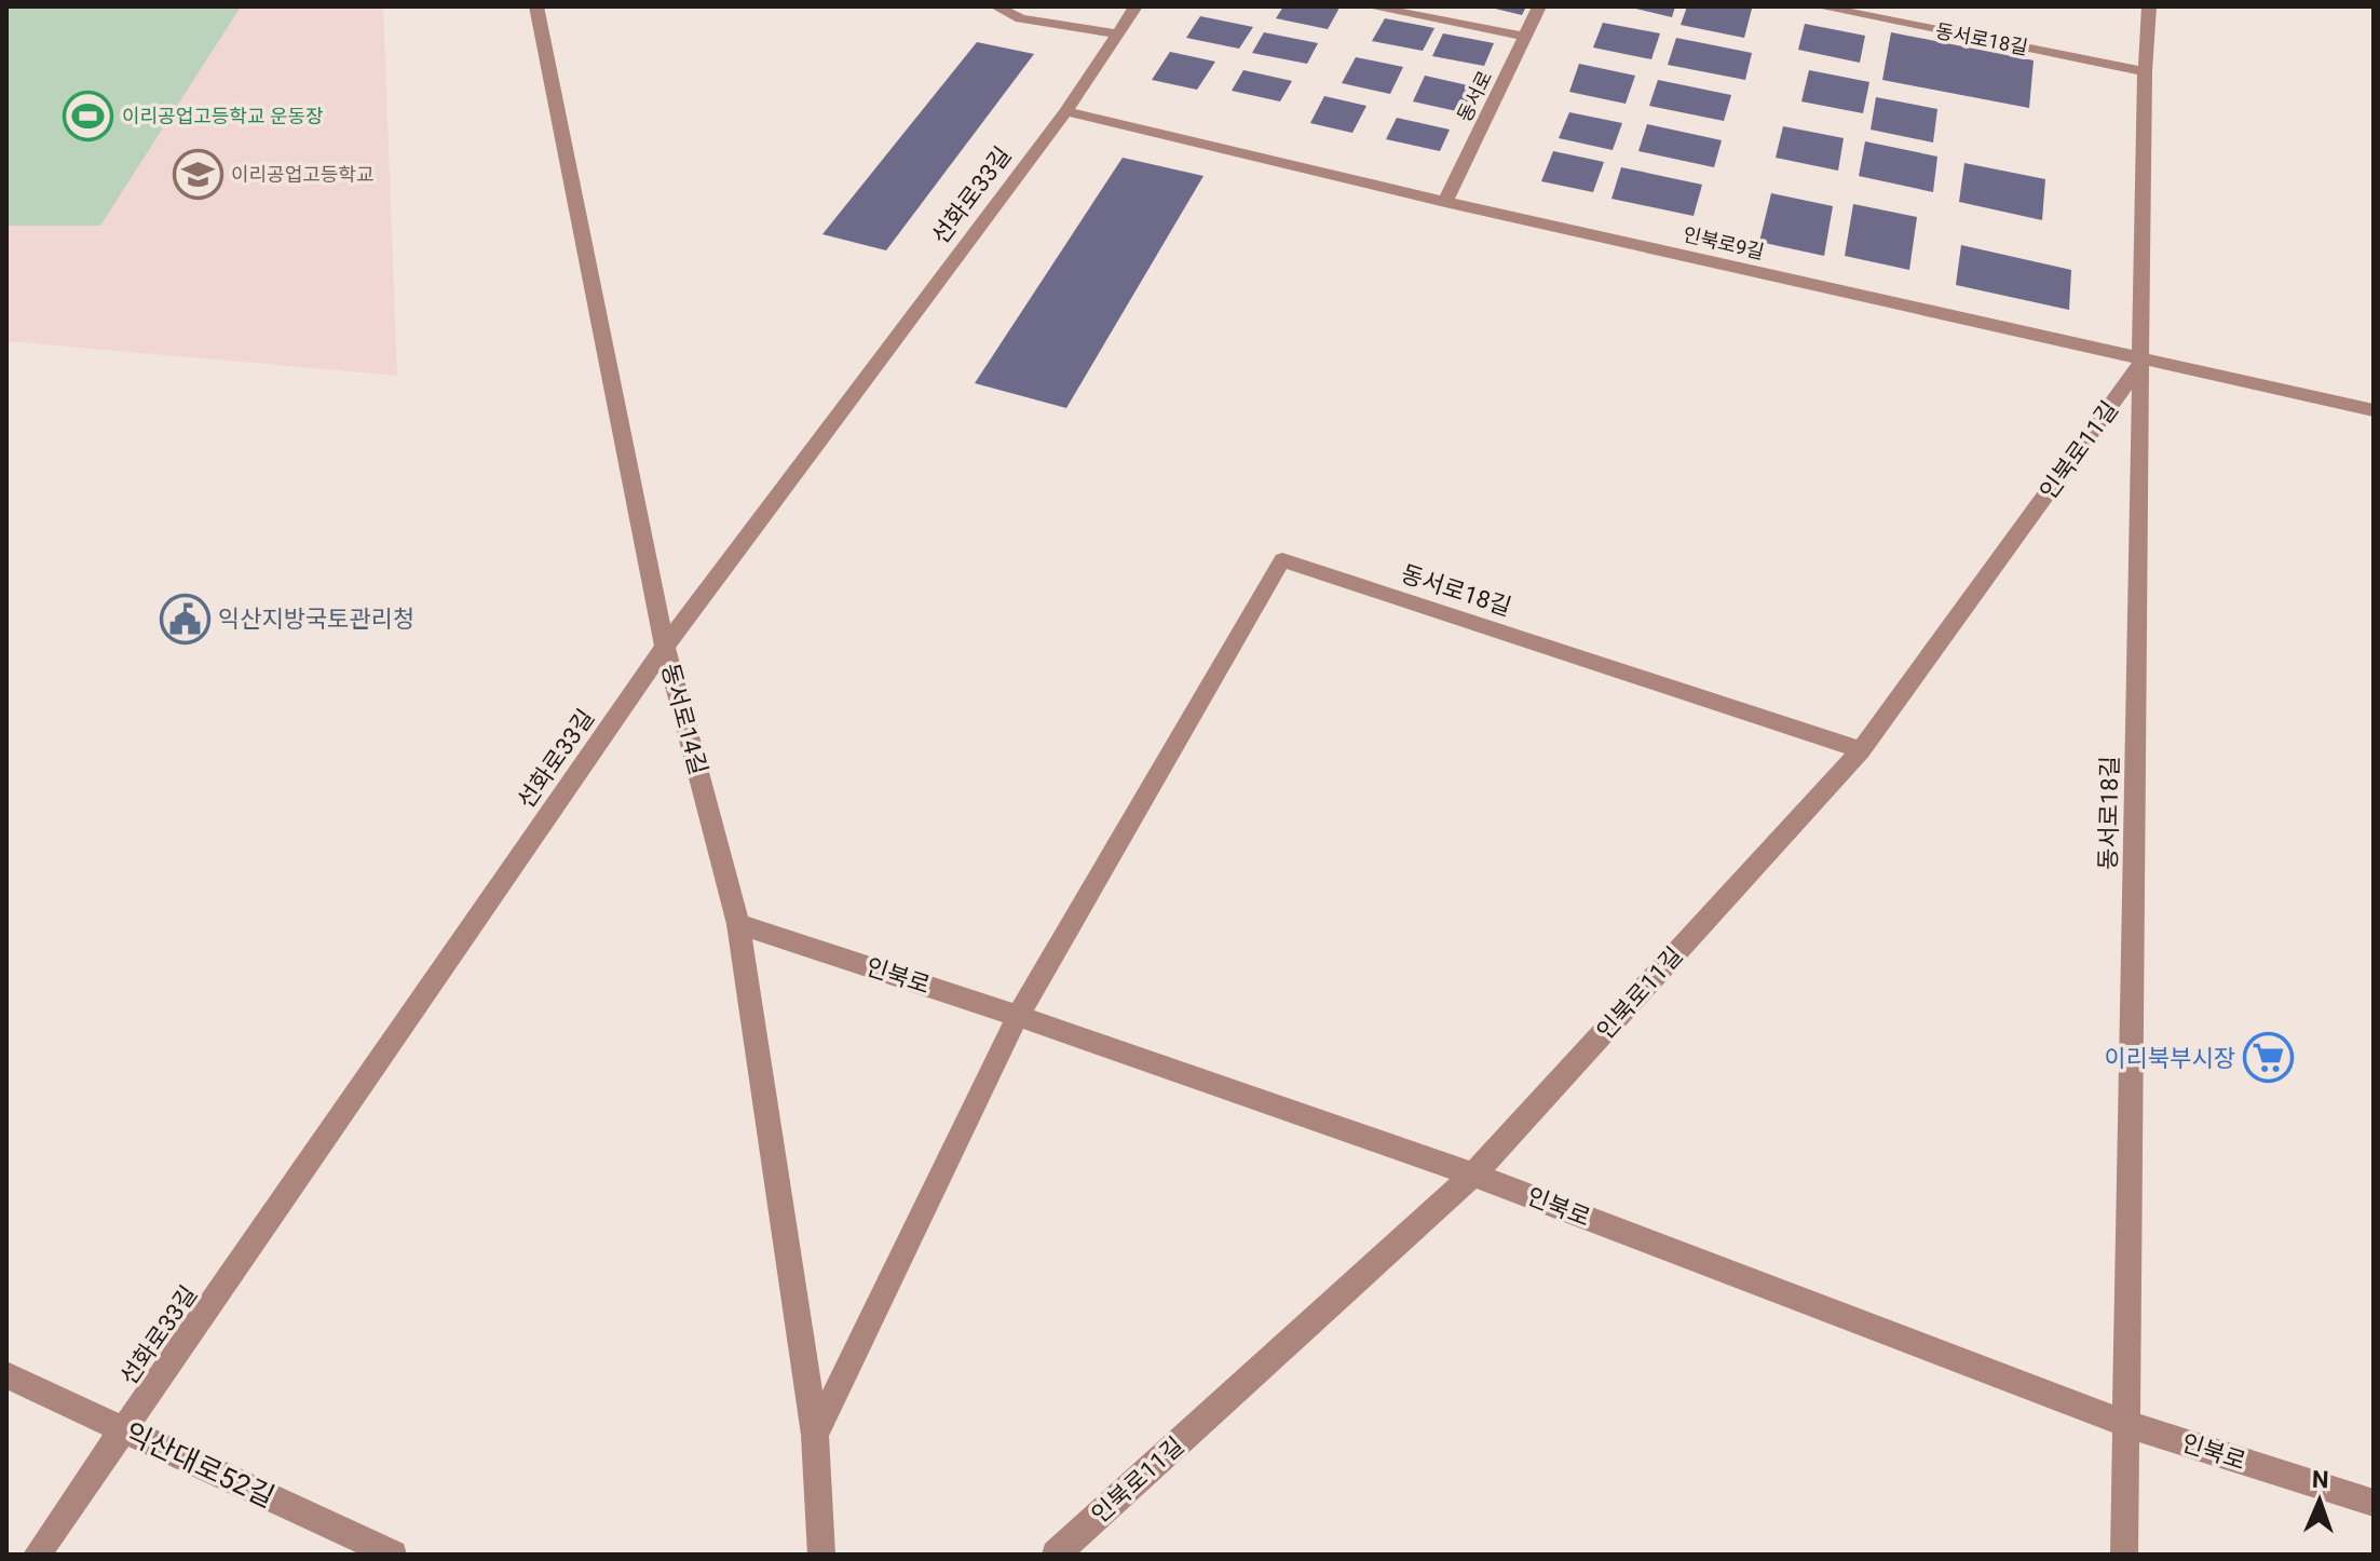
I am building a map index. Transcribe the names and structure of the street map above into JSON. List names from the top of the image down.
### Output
{
  "streets": {
    "street": [
      "동서로18길",
      "동서로",
      "선화로33길",
      "인북로9길",
      "인북로11길",
      "동서로14길",
      "인북로",
      "익산대로52길"
    ]
  },
  "crossings": [
    ["동서로18길", "인북로9길"],
    ["동서로18길", "인북로11길"],
    ["동서로18길", "동서로14길"],
    ["동서로18길", "인북로"],
    ["동서로", "인북로9길"],
    ["선화로33길", "인북로9길"],
    ["선화로33길", "동서로14길"],
    ["선화로33길", "익산대로52길"],
    ["인북로9길", "인북로11길"],
    ["인북로11길", "인북로"],
    ["동서로14길", "인북로"]
  ],
  "places": {
    "sports": ["이리공업고등학교 운동장"],
    "school or university": ["이리공업고등학교"],
    "public building": ["익산지방국토관리청"],
    "supermarket": ["이리북부시장"]
  },
  "north": "top"
}
